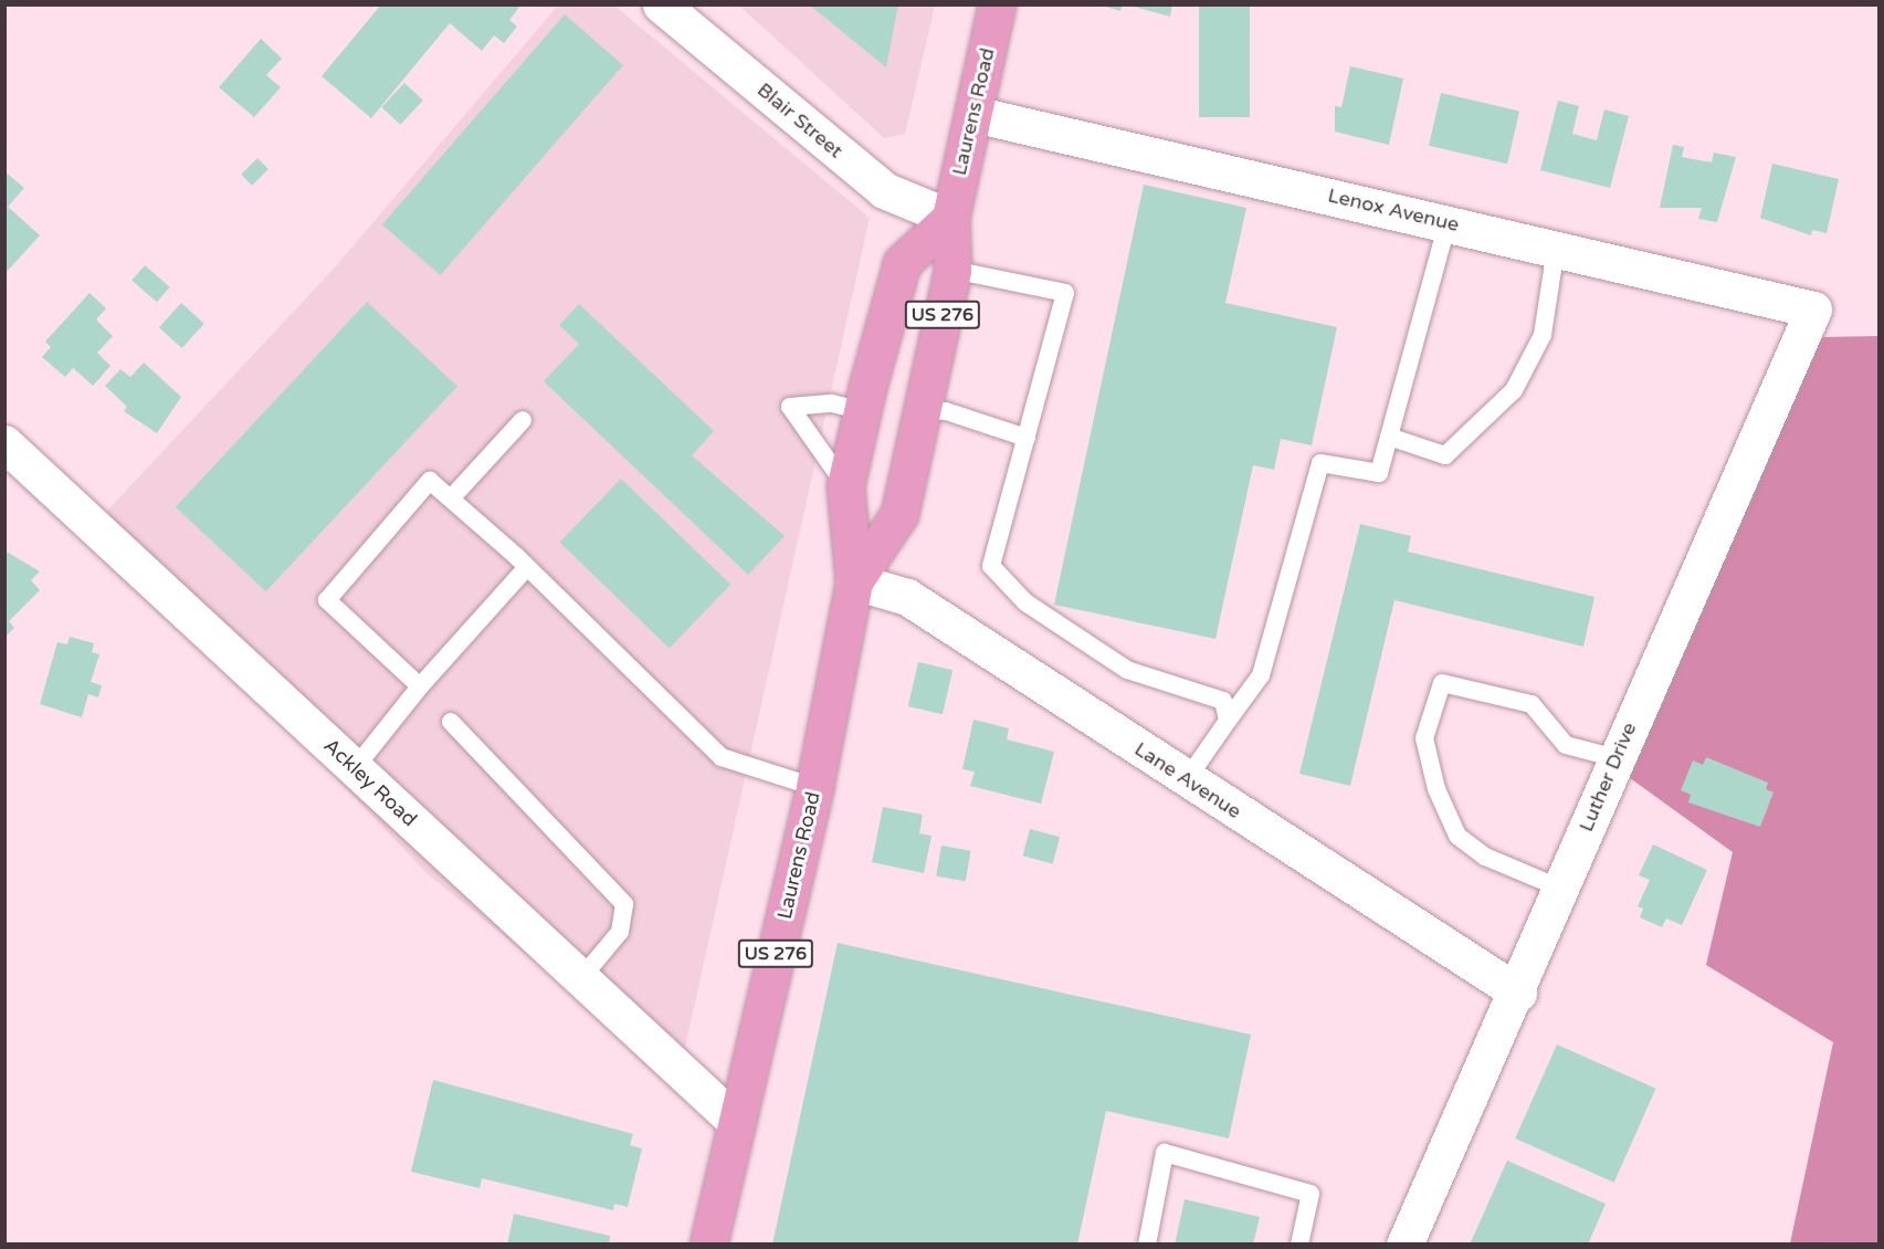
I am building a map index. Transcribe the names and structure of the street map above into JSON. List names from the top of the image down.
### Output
{
  "streets": {
    "main road": ["Laurens Road", "US 276"],
    "street": [
      "Blair Street",
      "Lenox Avenue",
      "Luther Drive",
      "Lane Avenue",
      "Ackley Road"
    ]
  },
  "crossings": [
    ["Laurens Road", "Blair Street"],
    ["Laurens Road", "Lenox Avenue"],
    ["Laurens Road", "Lane Avenue"],
    ["Laurens Road", "Ackley Road"],
    ["Lenox Avenue", "Luther Drive"],
    ["Luther Drive", "Lane Avenue"]
  ]
}
